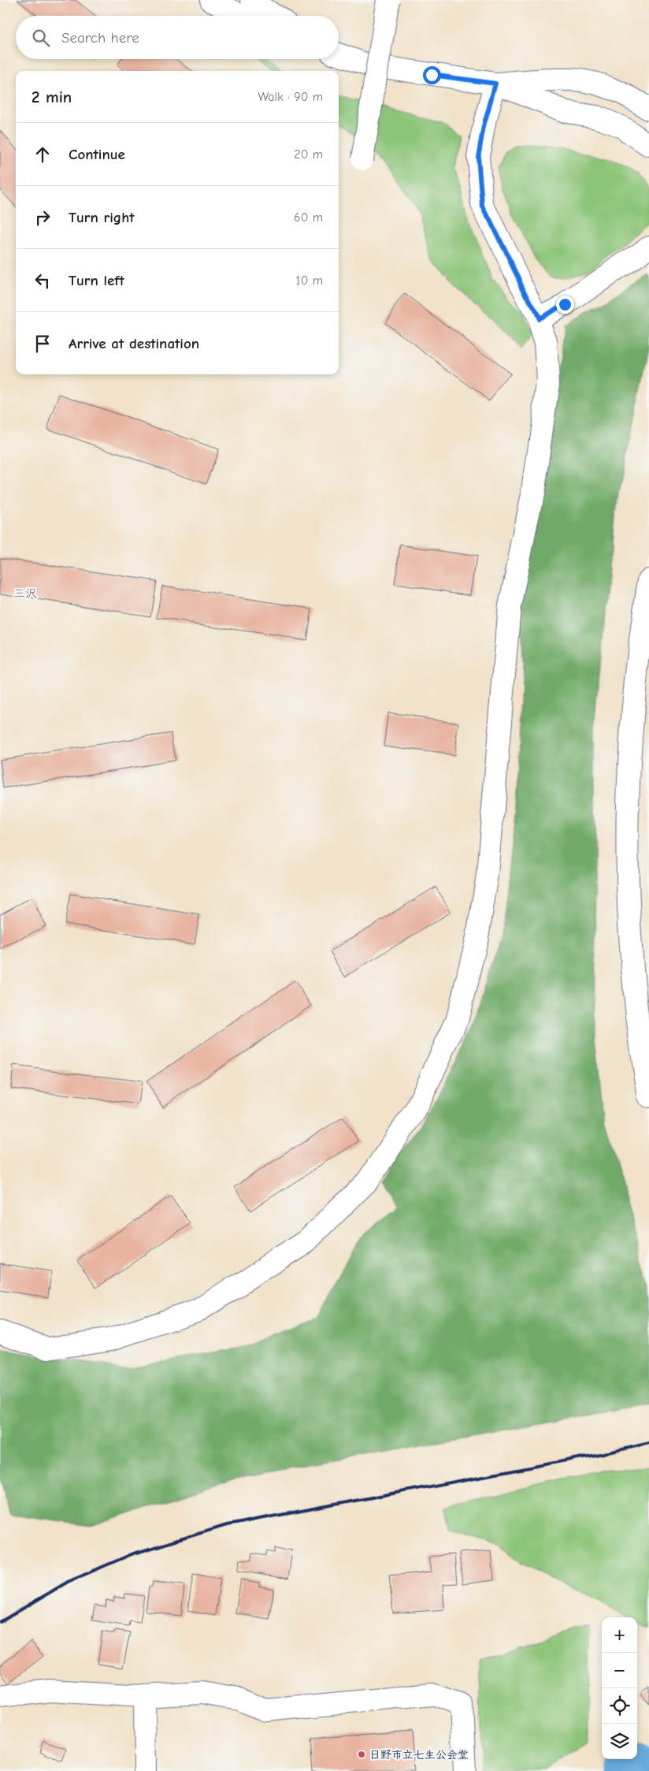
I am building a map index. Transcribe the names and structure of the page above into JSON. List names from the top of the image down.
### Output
{
  "districts": ["三沢"],
  "places": ["日野市立七生公会堂"],
  "page": {
    "search": "Search here",
    "heading": ["2 min", "Walk · 90 m"],
    "list": [
      ["Continue", "20 m"],
      ["Turn right", "60 m"],
      ["Turn left", "10 m"],
      "Arrive at destination"
    ],
    "map_buttons": ["+", "−"]
  }
}
